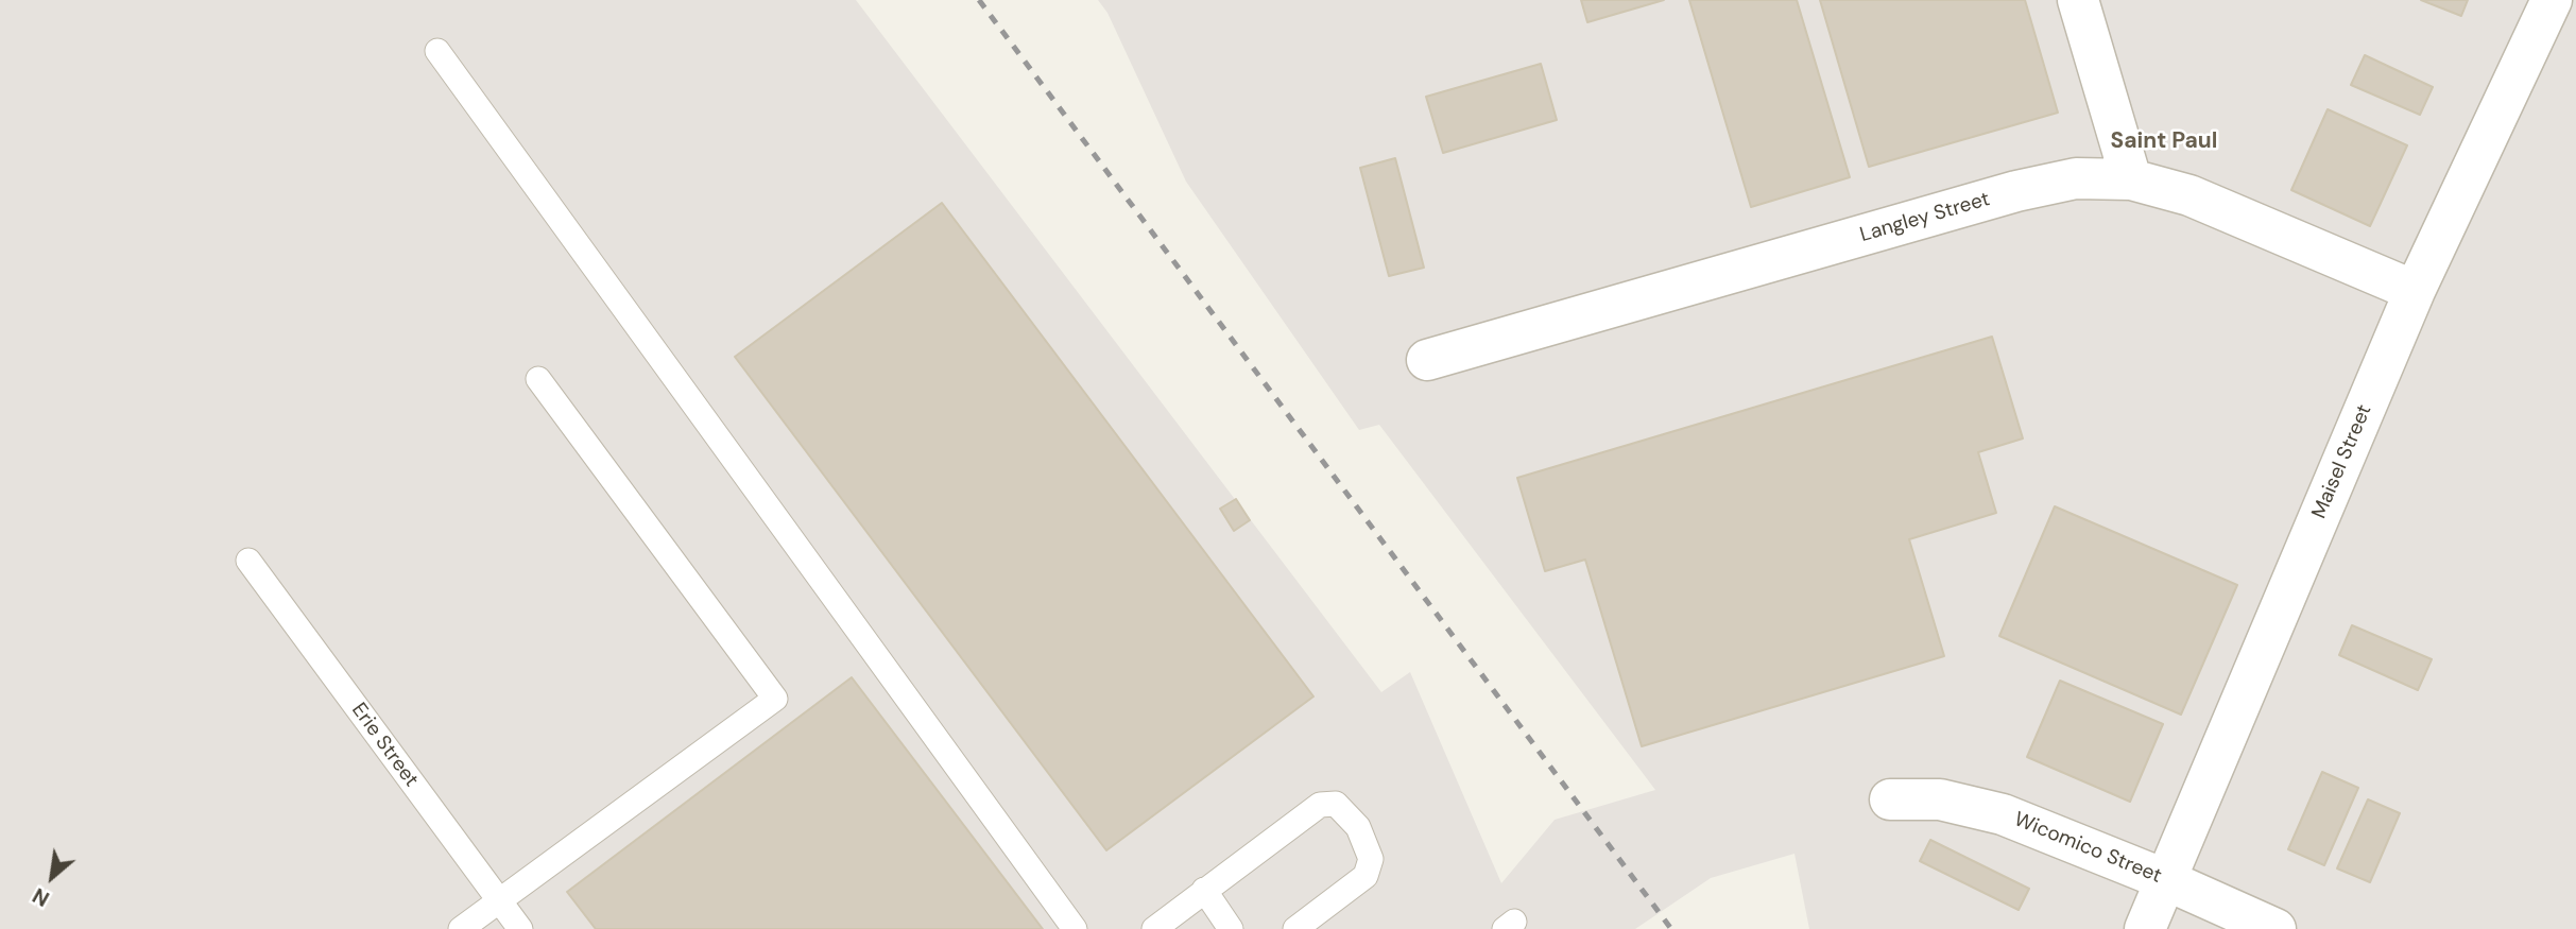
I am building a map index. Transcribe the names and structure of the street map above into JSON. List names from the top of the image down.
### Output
{
  "streets": {
    "street": ["Langley Street", "Maisel Street", "Wicomico Street"],
    "lane": ["Erie Street"]
  },
  "crossings": [
    ["Langley Street", "Maisel Street"],
    ["Maisel Street", "Wicomico Street"]
  ],
  "districts": ["Saint Paul"],
  "north": "bottom left"
}
